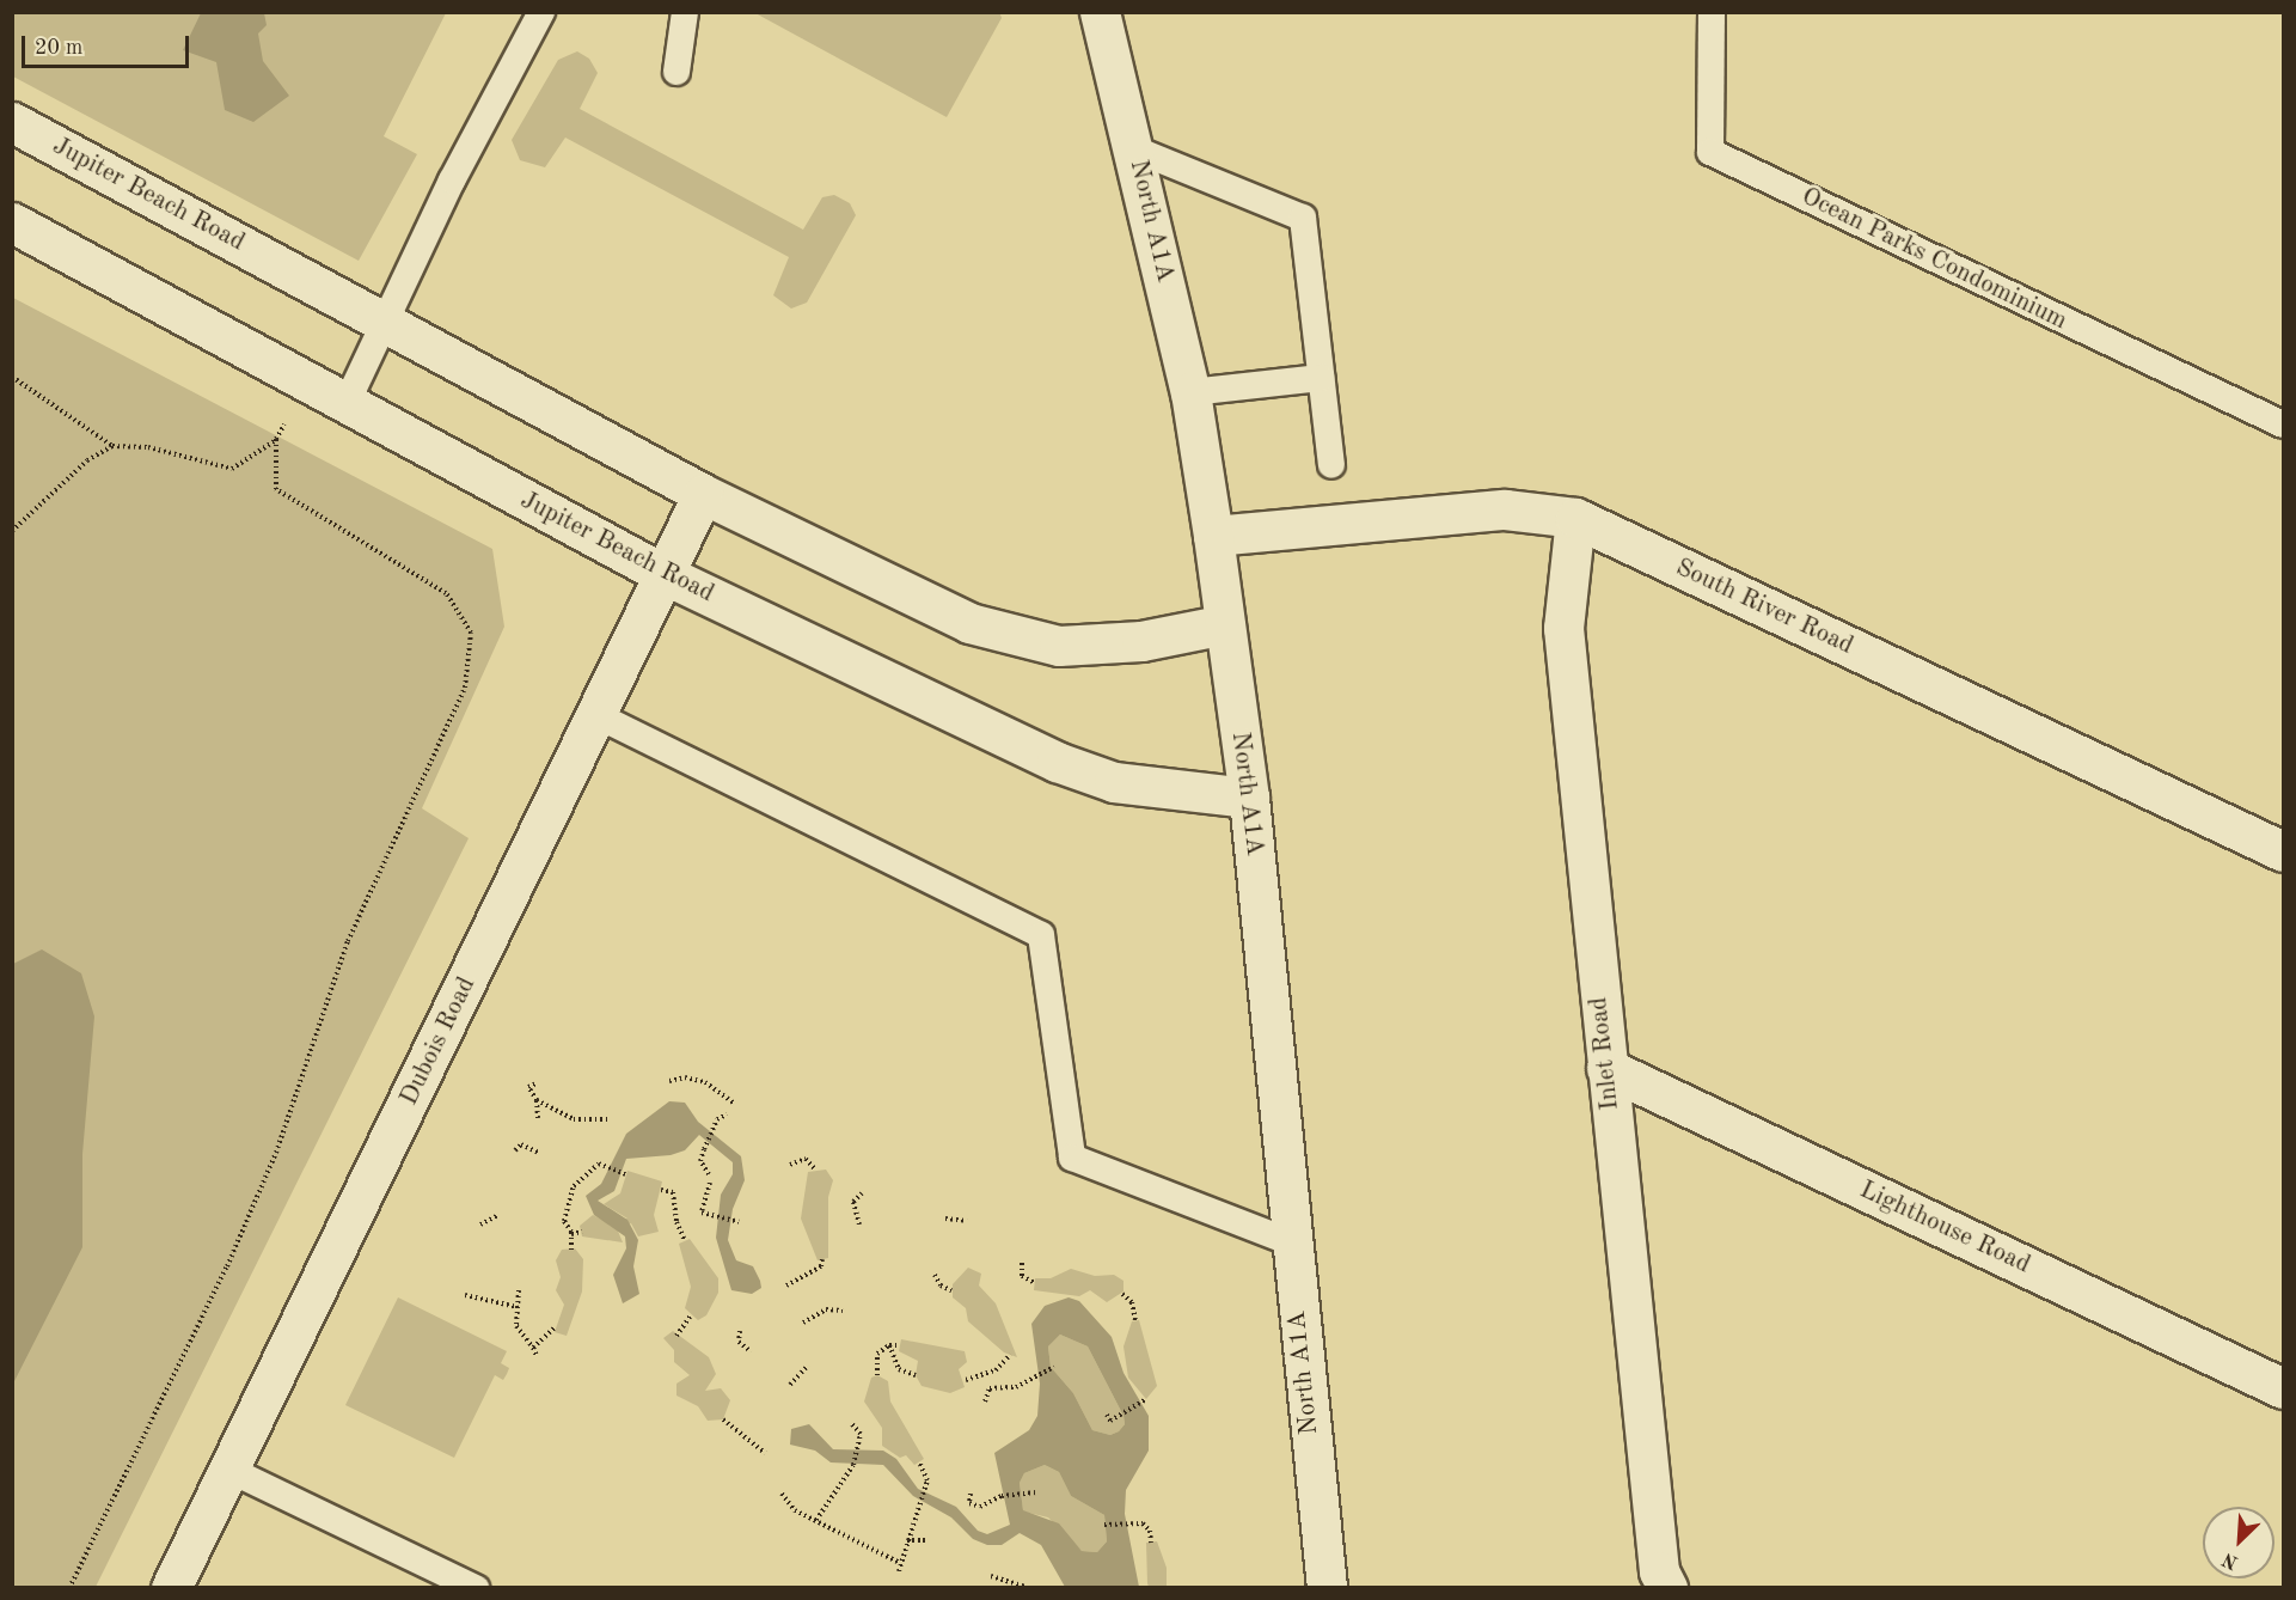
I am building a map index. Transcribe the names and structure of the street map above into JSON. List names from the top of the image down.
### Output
{
  "streets": {
    "street": [
      "Jupiter Beach Road",
      "North A1A",
      "South River Road",
      "Dubois Road",
      "Inlet Road",
      "Lighthouse Road"
    ],
    "lane": ["Ocean Parks Condominium"]
  },
  "crossings": [
    ["Jupiter Beach Road", "North A1A"],
    ["Jupiter Beach Road", "Dubois Road"],
    ["North A1A", "South River Road"],
    ["South River Road", "Inlet Road"],
    ["Inlet Road", "Lighthouse Road"]
  ],
  "scale_bar": "20 m",
  "north": "bottom left"
}
